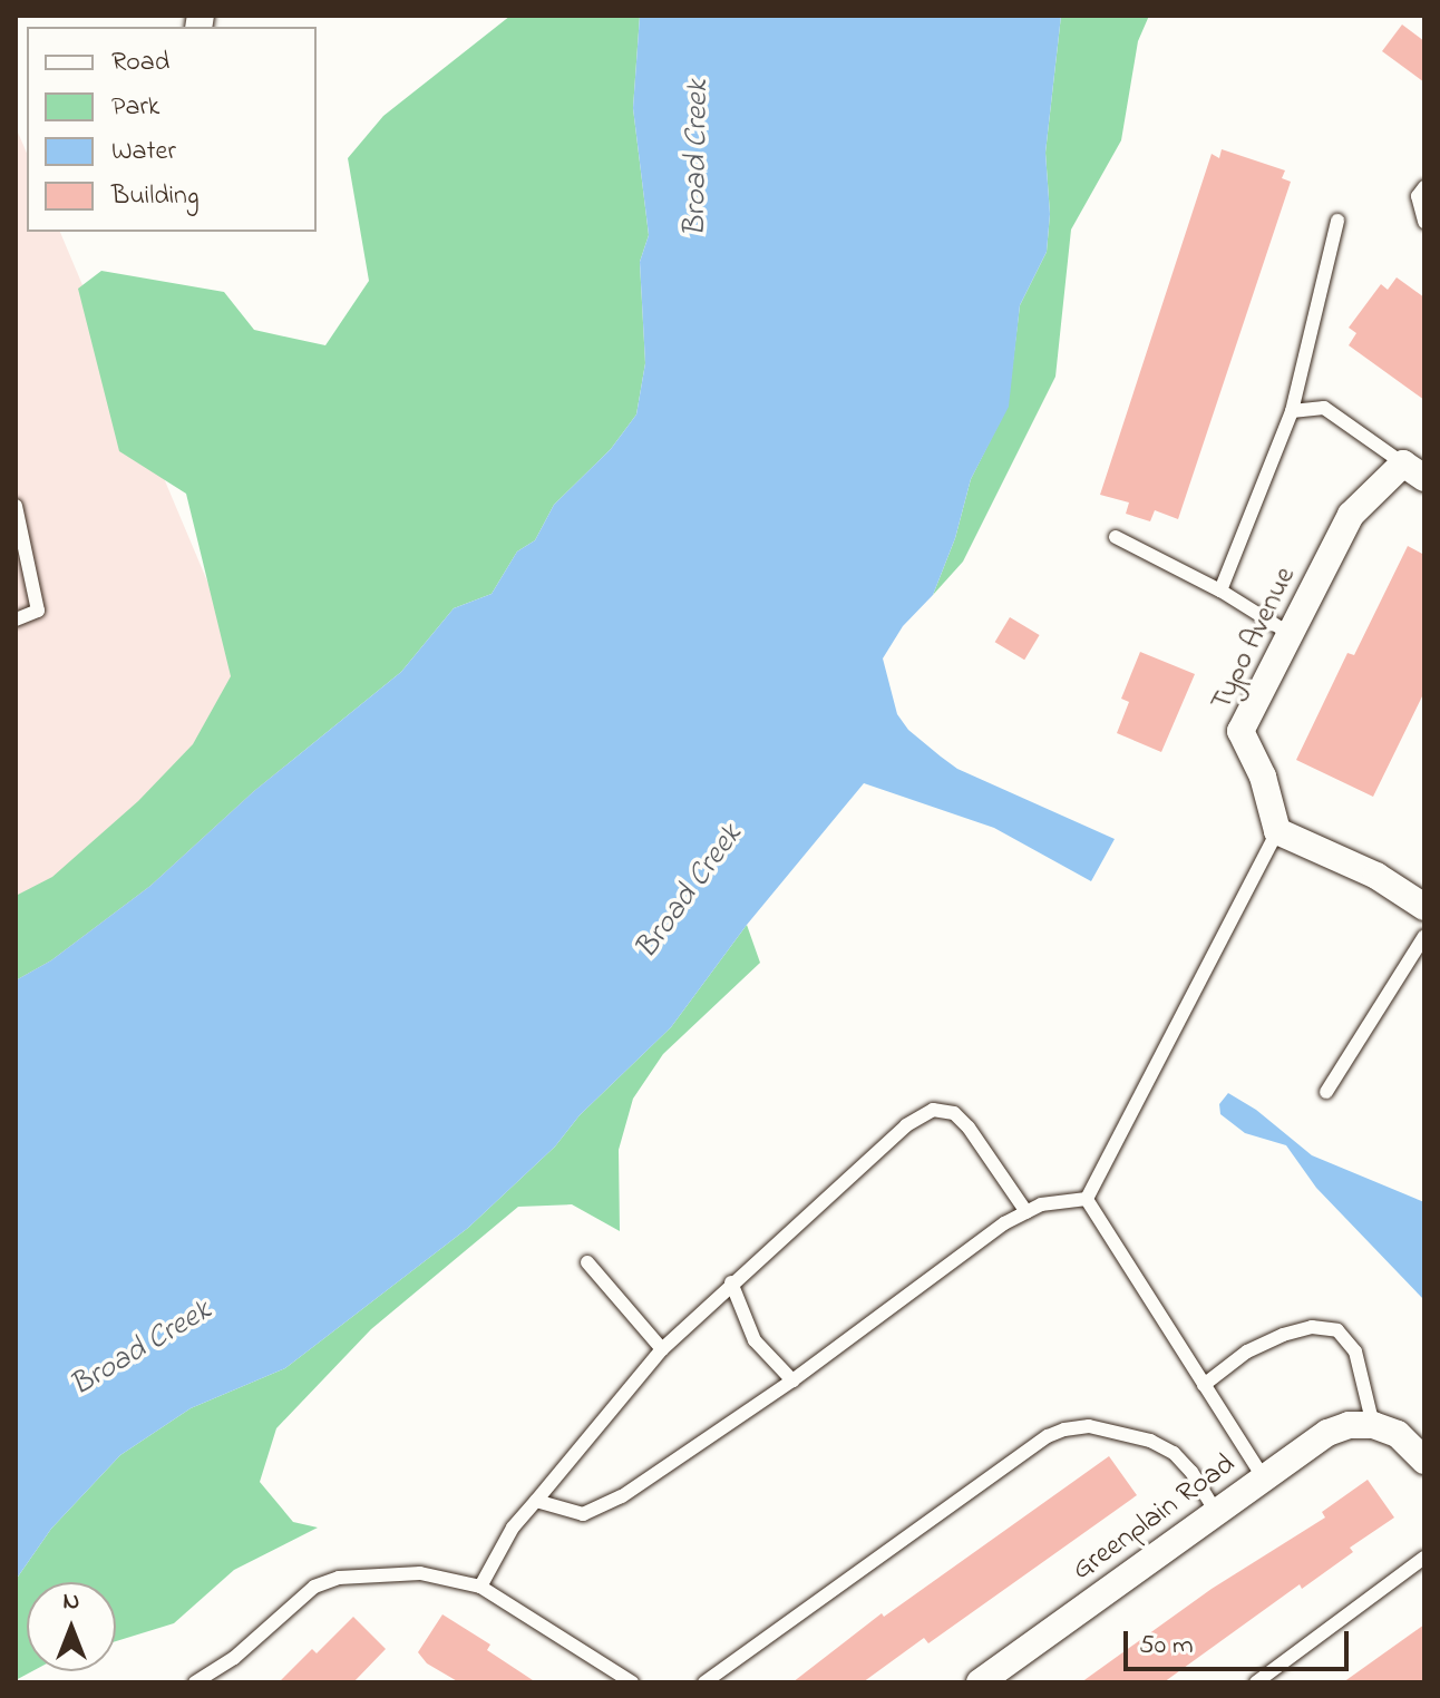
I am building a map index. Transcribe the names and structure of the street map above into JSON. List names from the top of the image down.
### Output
{
  "streets": {
    "street": ["Typo Avenue", "Greenplain Road"]
  },
  "water": ["Broad Creek"],
  "legend": [
    "Road",
    "Park",
    "Water",
    "Building"
  ],
  "scale_bar": "50 m",
  "north": "top"
}
